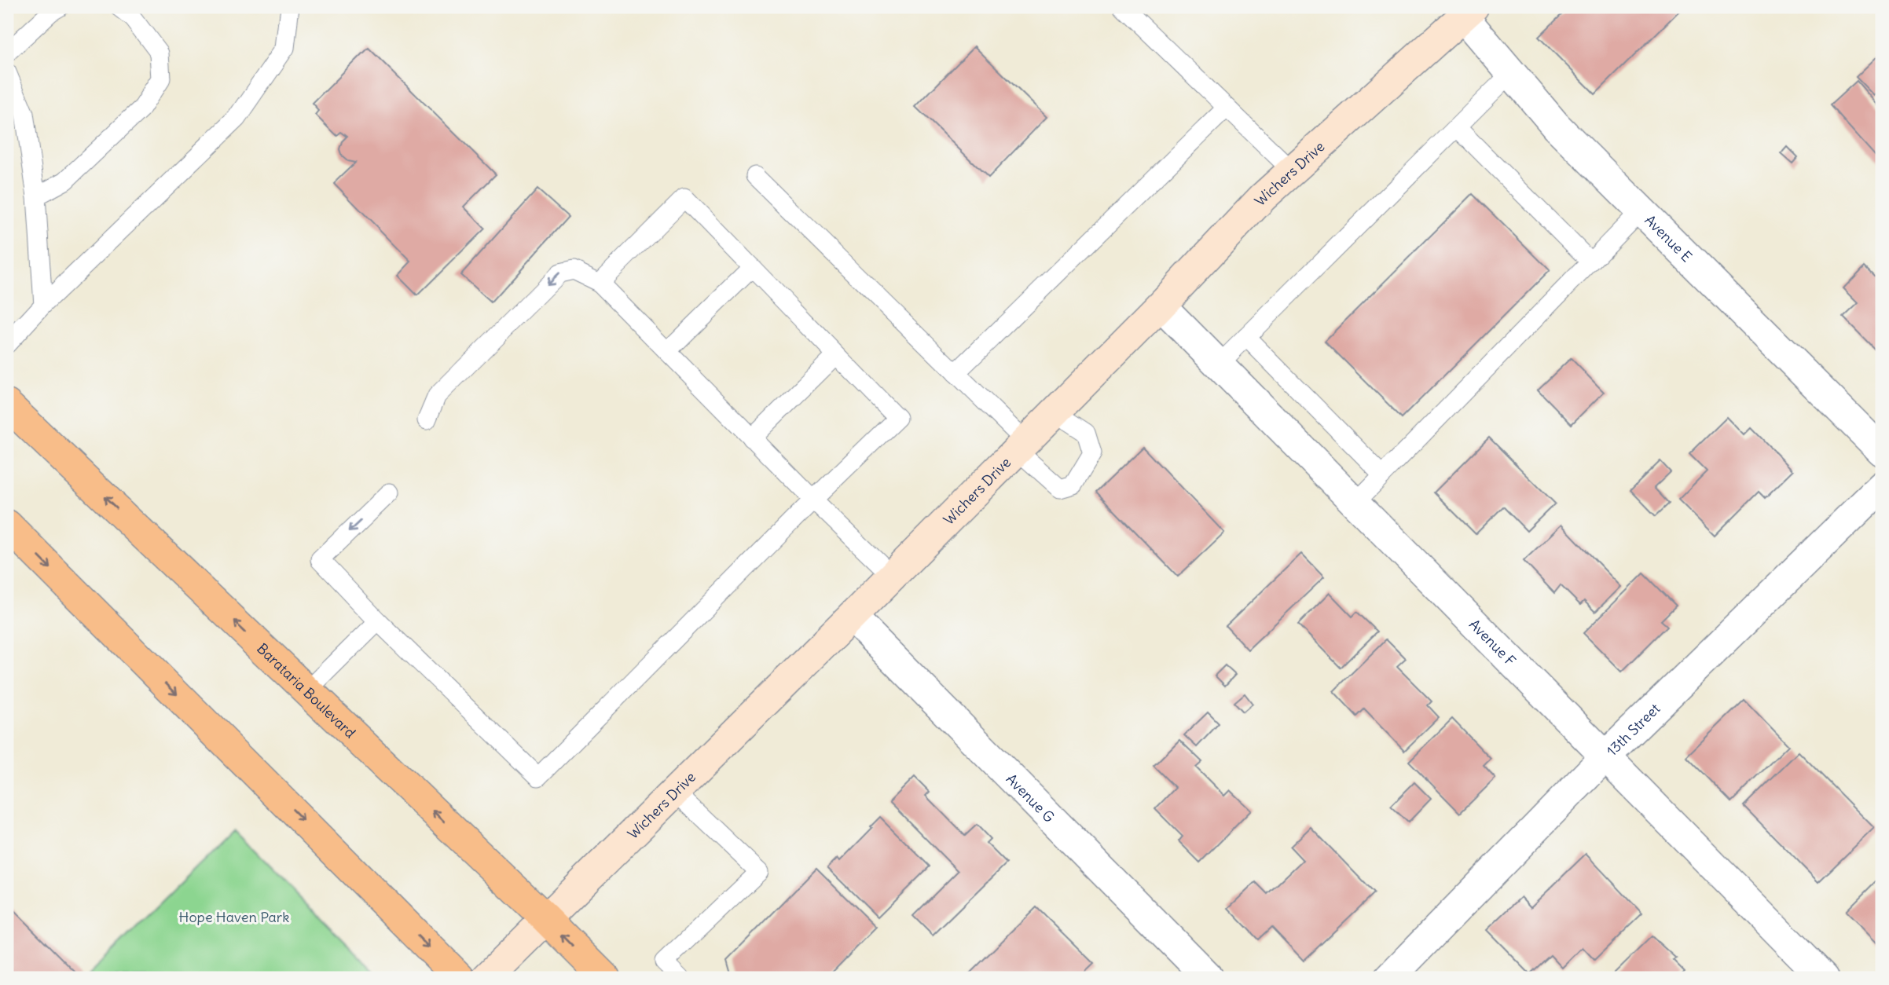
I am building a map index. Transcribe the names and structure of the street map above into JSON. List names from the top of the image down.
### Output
{
  "streets": {
    "main road": ["Barataria Boulevard"],
    "street": [
      "Wichers Drive",
      "Avenue E",
      "Avenue F",
      "13th Street",
      "Avenue G"
    ]
  },
  "crossings": [
    ["Wichers Drive", "Avenue E"],
    ["Wichers Drive", "Avenue F"],
    ["Wichers Drive", "Barataria Boulevard"],
    ["Wichers Drive", "Avenue G"],
    ["Avenue F", "13th Street"]
  ],
  "parks": ["Hope Haven Park"]
}
